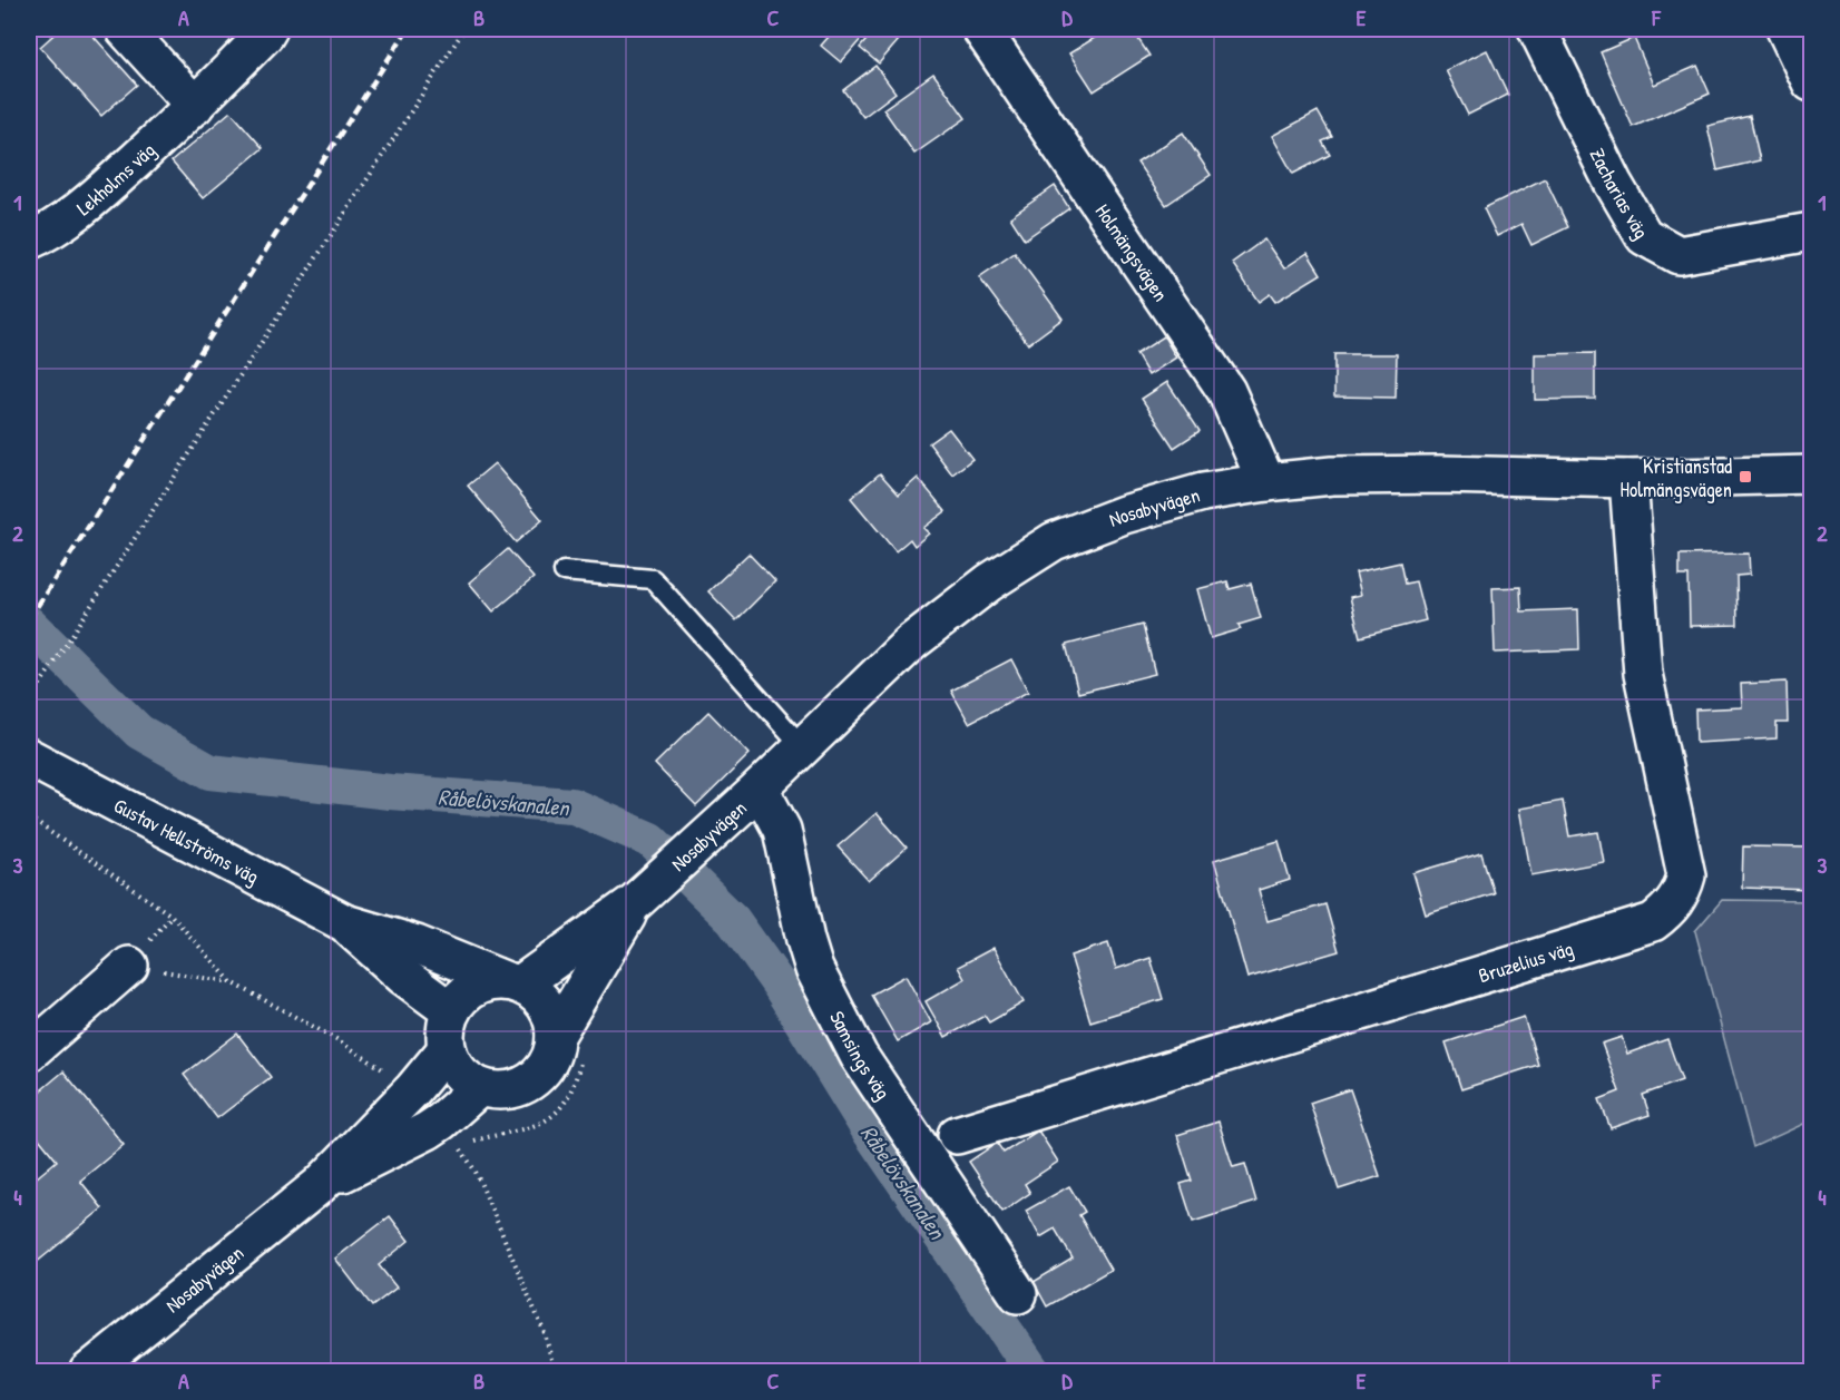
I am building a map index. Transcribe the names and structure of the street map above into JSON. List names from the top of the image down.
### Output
{
  "streets": {
    "street": [
      "Lekholms väg",
      "Zacharias väg",
      "Holmängsvägen",
      "Nosabyvägen",
      "Gustav Hellströms väg",
      "Bruzelius väg",
      "Samsings väg"
    ]
  },
  "crossings": [
    ["Holmängsvägen", "Nosabyvägen"],
    ["Nosabyvägen", "Gustav Hellströms väg"],
    ["Nosabyvägen", "Bruzelius väg"],
    ["Nosabyvägen", "Samsings väg"]
  ],
  "water": ["Råbelövskanalen"],
  "places": {
    "transit": ["Kristianstad Holmängsvägen"]
  },
  "grid": {
    "columns": [
      "A",
      "B",
      "C",
      "D",
      "E",
      "F"
    ],
    "rows": [
      "1",
      "2",
      "3",
      "4"
    ]
  }
}
